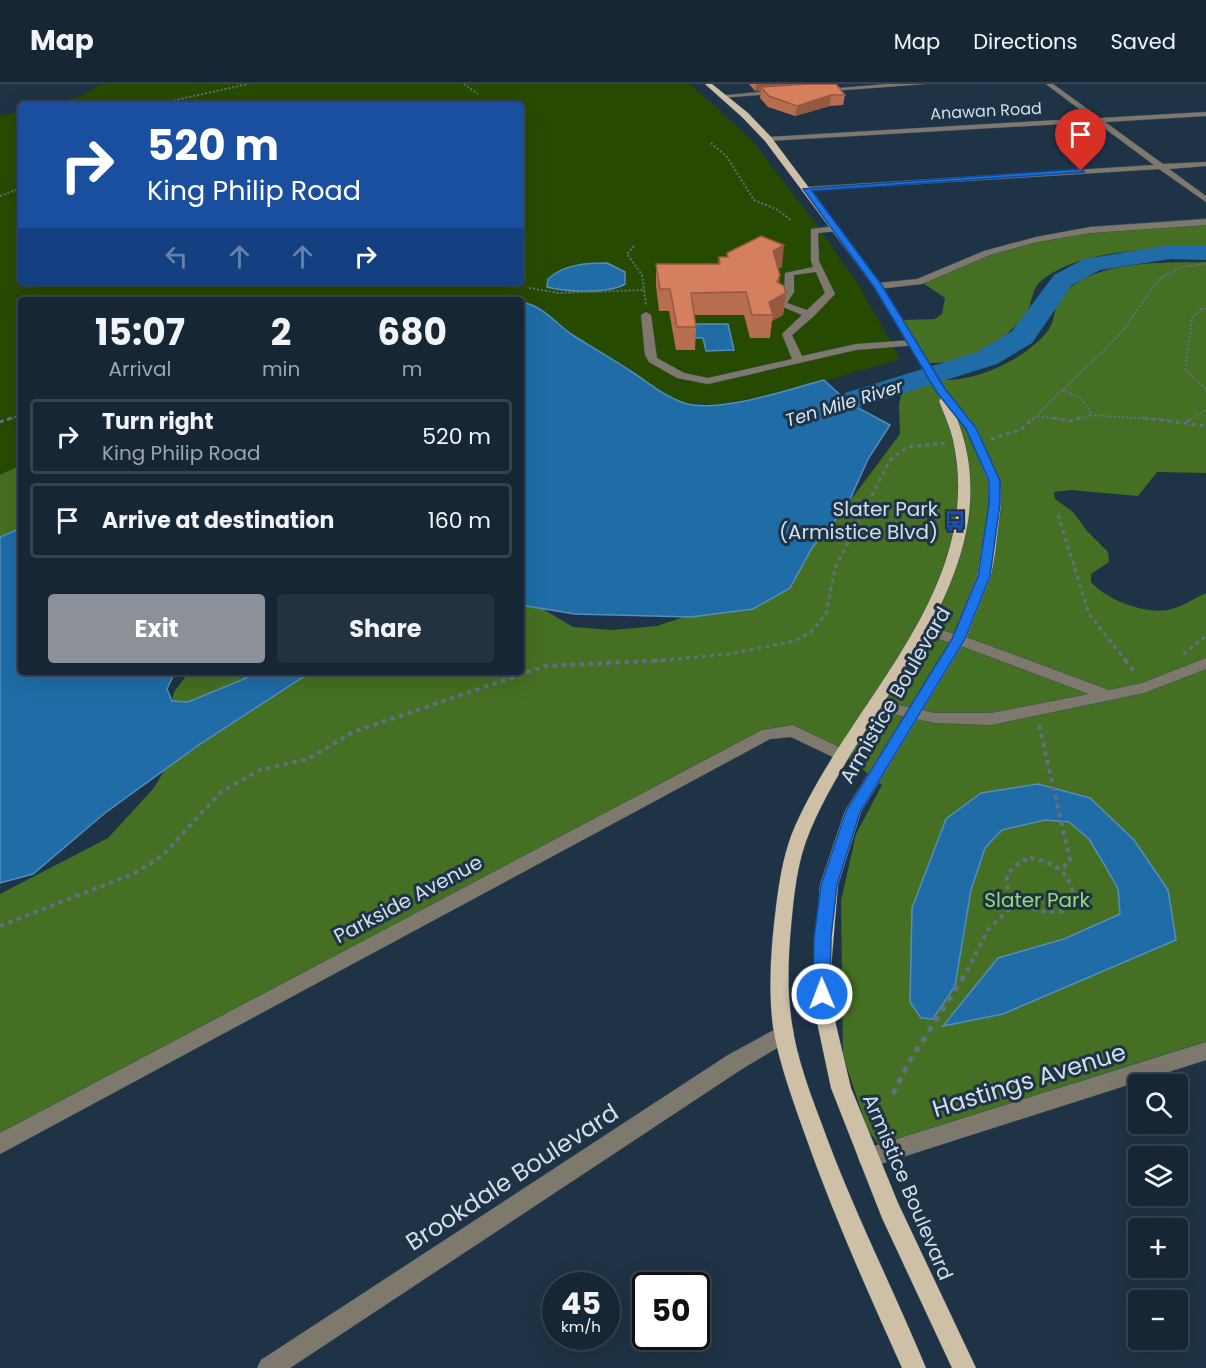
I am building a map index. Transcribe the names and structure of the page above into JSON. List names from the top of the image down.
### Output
{
  "streets": {
    "main road": ["Armistice Boulevard"],
    "street": [
      "Anawan Road",
      "Parkside Avenue",
      "Hastings Avenue",
      "Brookdale Boulevard"
    ]
  },
  "crossings": [
    ["Anawan Road", "Armistice Boulevard"],
    ["Armistice Boulevard", "Parkside Avenue"],
    ["Armistice Boulevard", "Hastings Avenue"],
    ["Armistice Boulevard", "Brookdale Boulevard"]
  ],
  "water": ["Ten Mile River"],
  "parks": ["Slater Park"],
  "places": {
    "bus stop": ["Slater Park (Armistice Blvd)"]
  },
  "page": {
    "header": "Map",
    "nav": ["Map", "Directions", "Saved"],
    "turn": ["520 m", "King Philip Road"],
    "eta": [
      "15:07",
      "Arrival",
      "2",
      "min",
      "680",
      "m"
    ],
    "list": [
      {
        "name": "Turn right",
        "note": "King Philip Road",
        "value": "520 m"
      },
      {
        "name": "Arrive at destination",
        "value": "160 m"
      }
    ],
    "buttons": ["Exit", "Share"],
    "map_buttons": ["+", "−"],
    "speed": "45 km/h",
    "limit": "50"
  }
}
